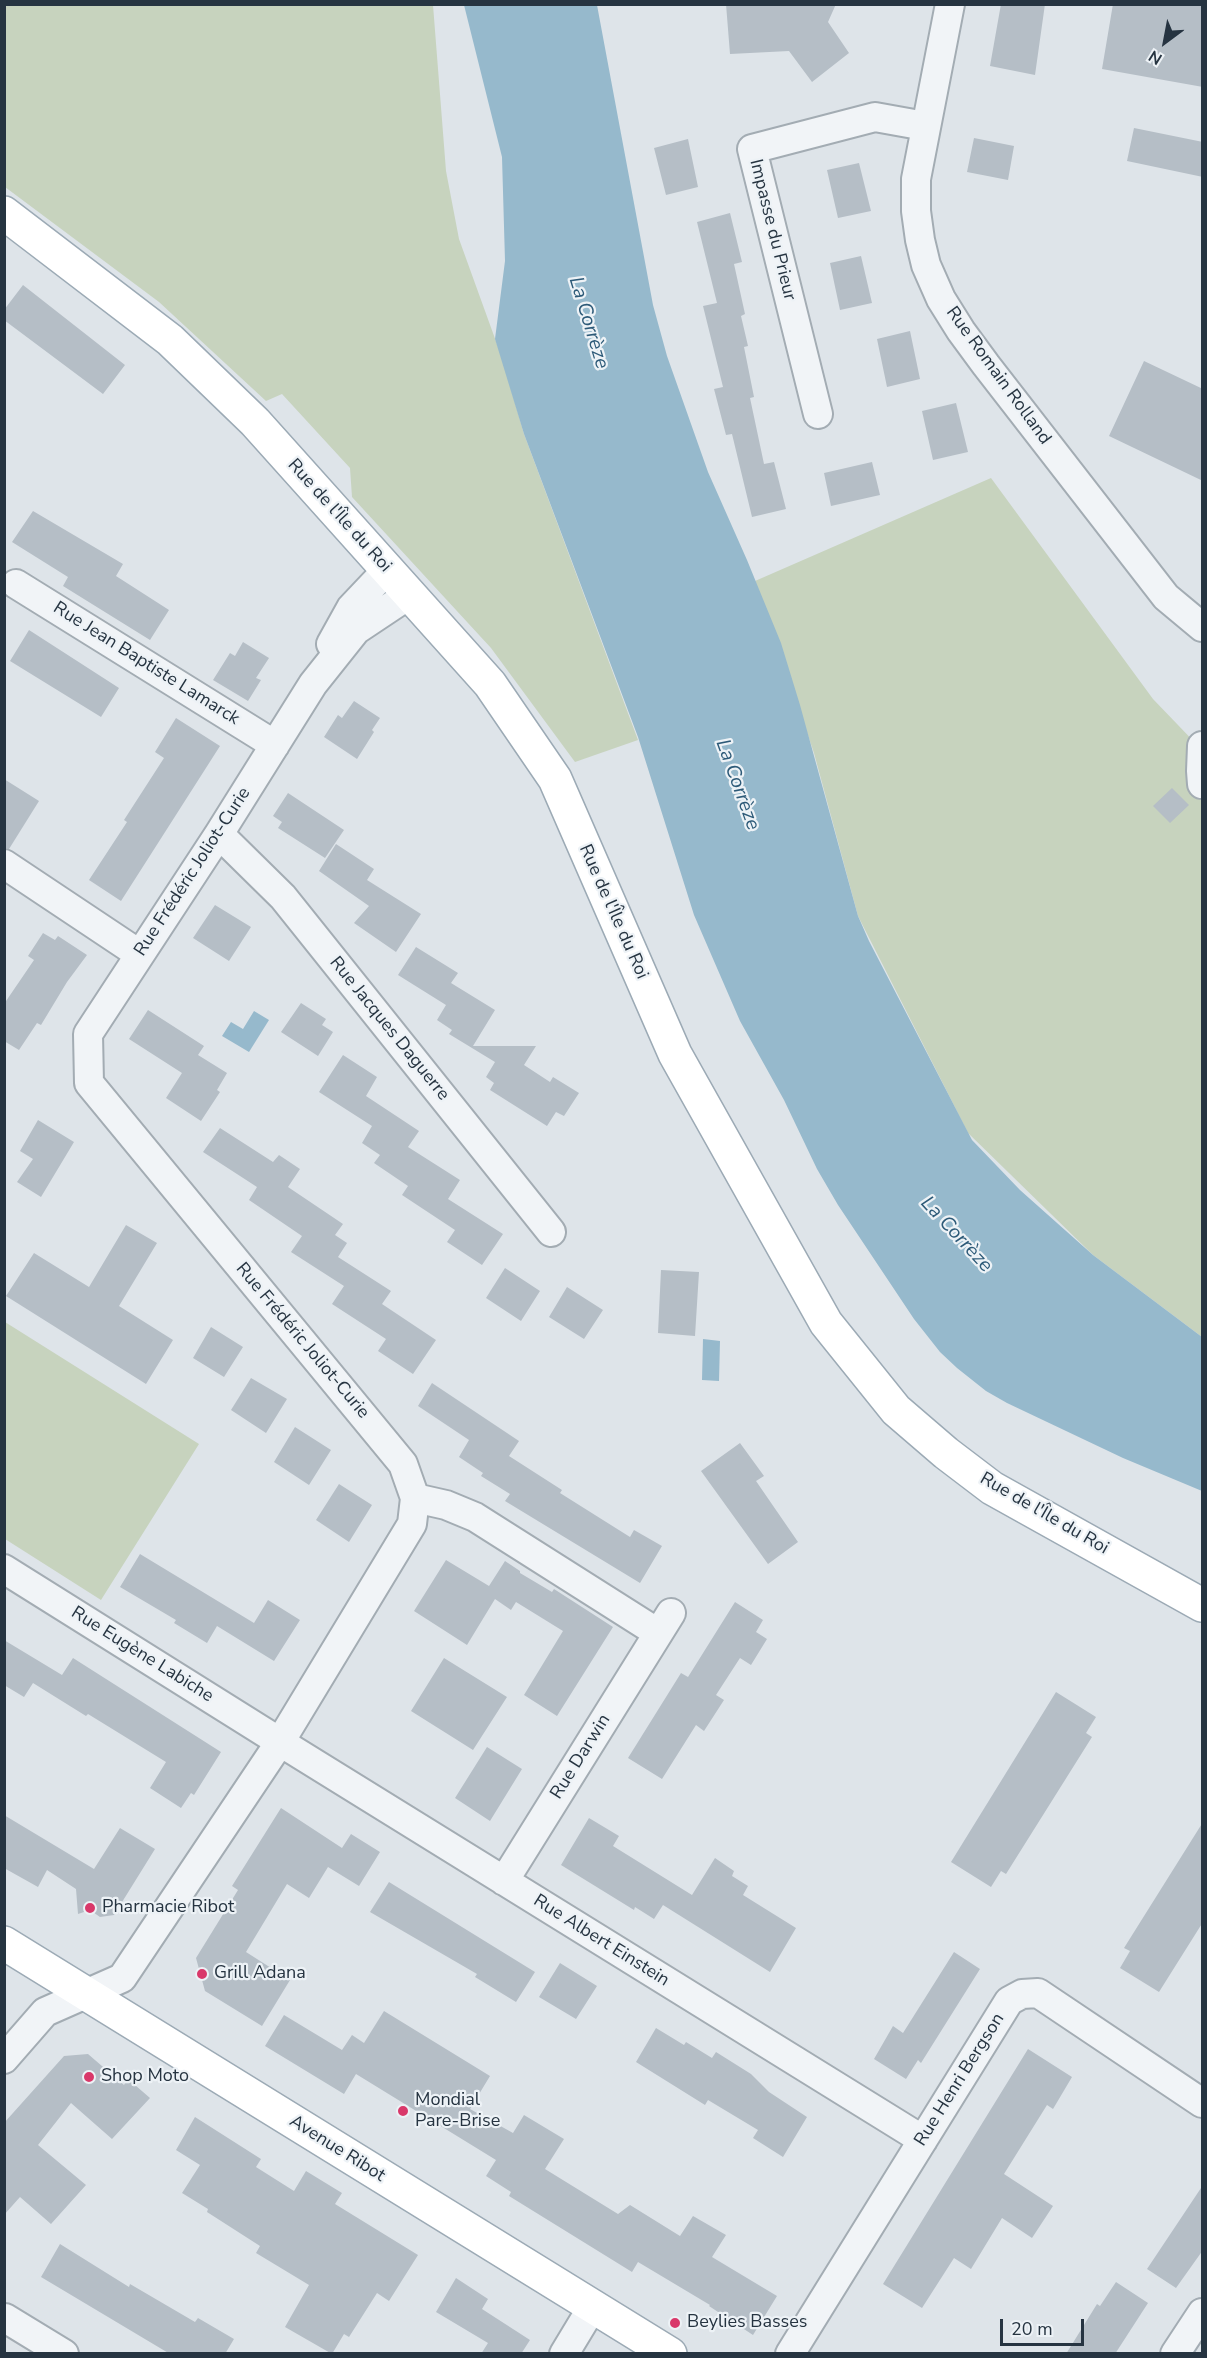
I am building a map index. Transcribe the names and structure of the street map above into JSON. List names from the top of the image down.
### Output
{
  "streets": {
    "main road": ["Rue de l'Île du Roi", "Avenue Ribot"],
    "street": [
      "Impasse du Prieur",
      "Rue Romain Rolland",
      "Rue Jean Baptiste Lamarck",
      "Rue Frédéric Joliot-Curie",
      "Rue Jacques Daguerre",
      "Rue Eugène Labiche",
      "Rue Darwin",
      "Rue Albert Einstein",
      "Rue Henri Bergson"
    ]
  },
  "crossings": [
    ["Impasse du Prieur", "Rue Romain Rolland"],
    ["Rue de l'Île du Roi", "Rue Frédéric Joliot-Curie"],
    ["Rue Jean Baptiste Lamarck", "Rue Frédéric Joliot-Curie"],
    ["Rue Frédéric Joliot-Curie", "Rue Jacques Daguerre"],
    ["Rue Frédéric Joliot-Curie", "Rue Eugène Labiche"],
    ["Rue Frédéric Joliot-Curie", "Rue Darwin"],
    ["Rue Frédéric Joliot-Curie", "Rue Albert Einstein"],
    ["Rue Frédéric Joliot-Curie", "Avenue Ribot"],
    ["Rue Eugène Labiche", "Rue Albert Einstein"],
    ["Rue Darwin", "Rue Albert Einstein"],
    ["Rue Albert Einstein", "Rue Henri Bergson"]
  ],
  "water": ["La Corrèze"],
  "places": [
    "Pharmacie Ribot",
    "Grill Adana",
    "Shop Moto",
    "Mondial Pare-Brise",
    "Beylies Basses"
  ],
  "scale_bar": "20 m",
  "north": "bottom left"
}
